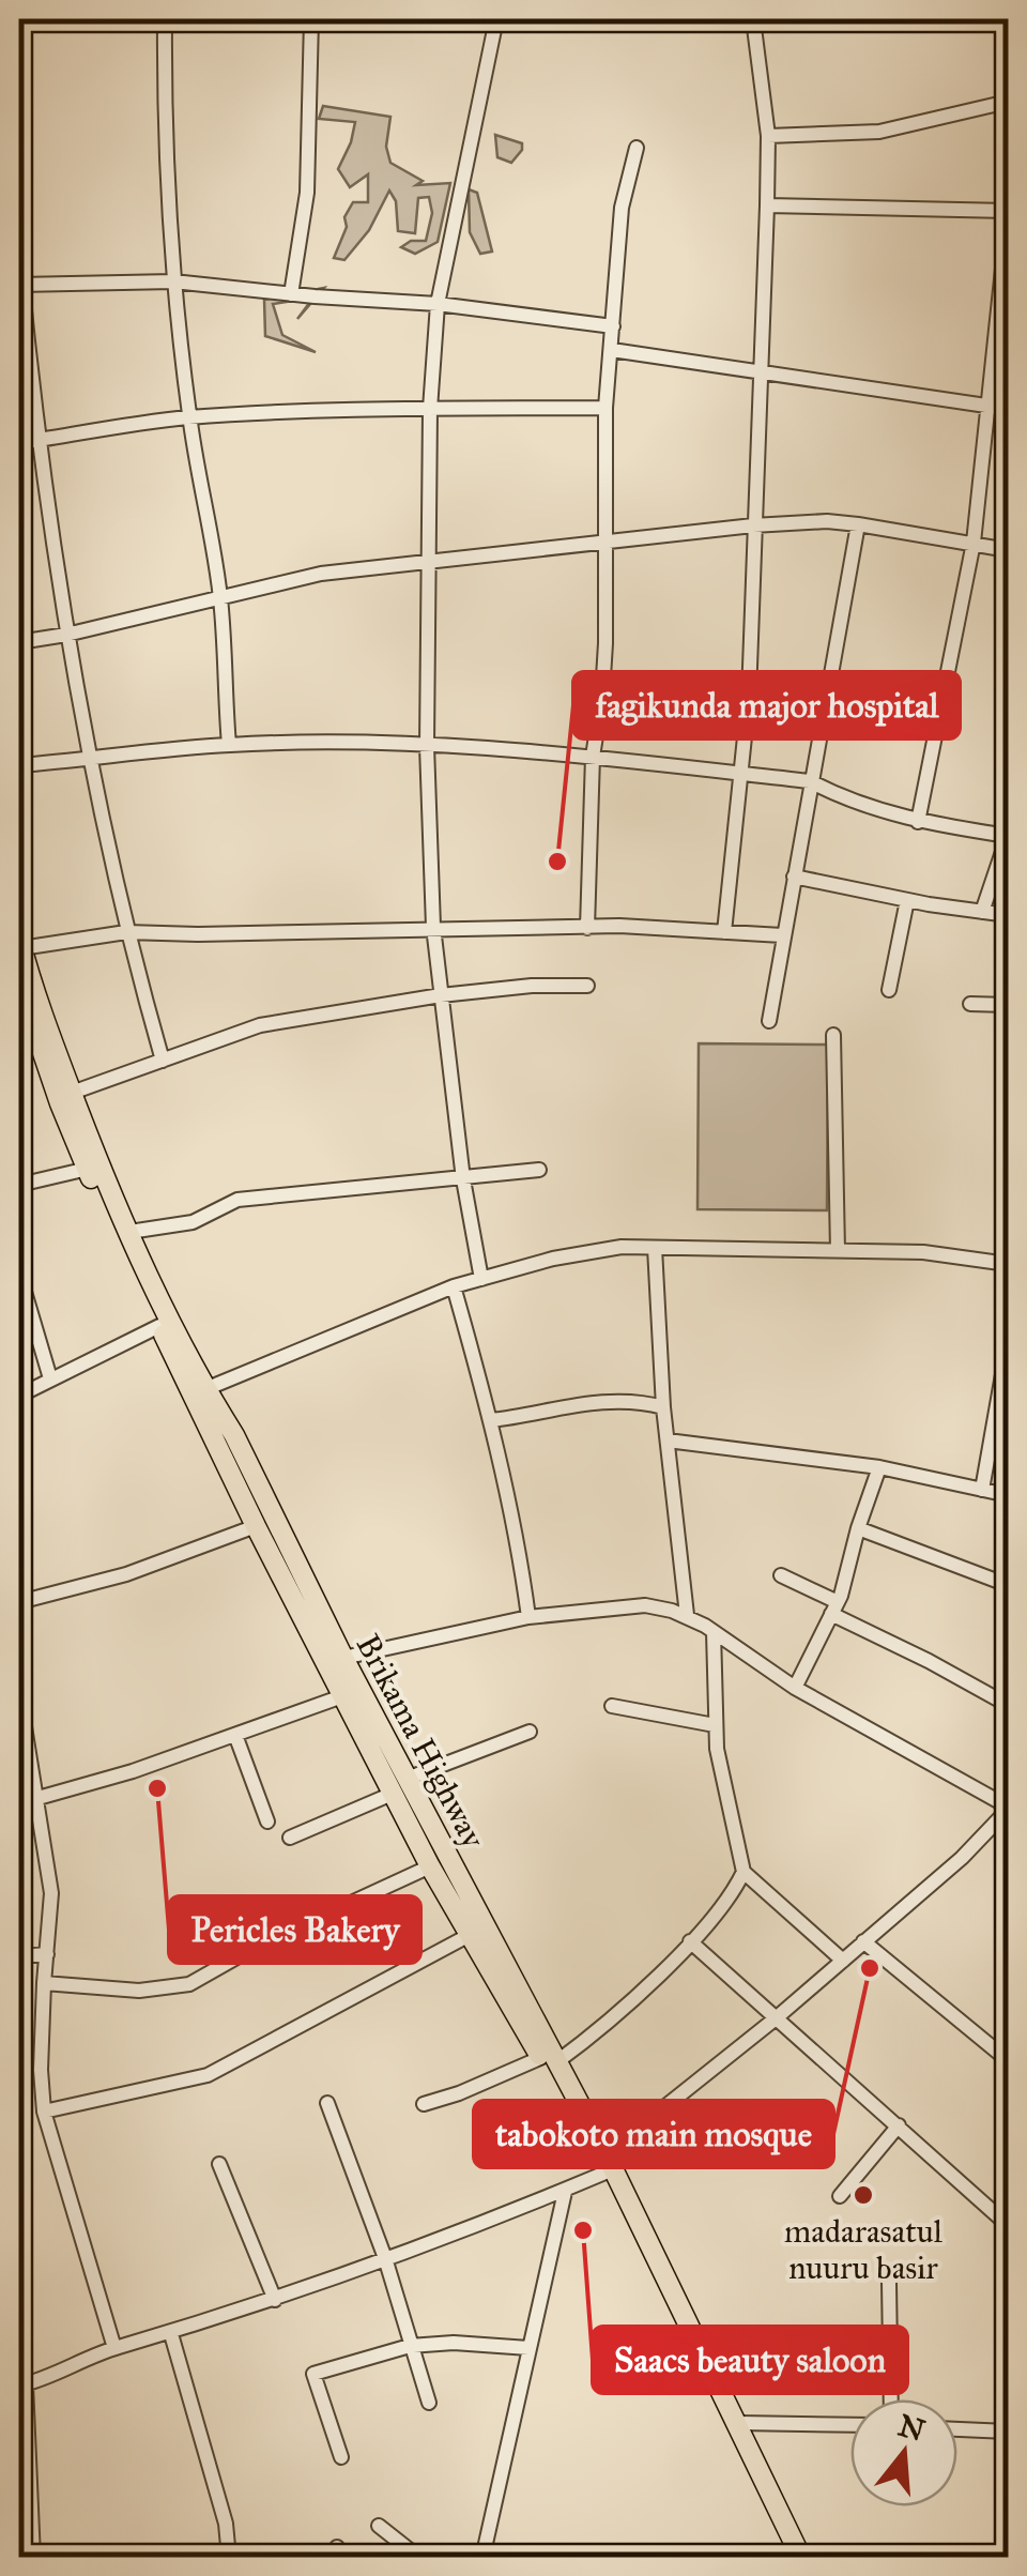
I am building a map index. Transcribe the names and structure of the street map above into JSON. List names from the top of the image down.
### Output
{
  "streets": {
    "highway": ["Brikama Highway"]
  },
  "places": [
    "fagikunda major hospital",
    "Pericles Bakery",
    "tabokoto main mosque",
    "madarasatul nuuru basir",
    "Saacs beauty saloon"
  ],
  "north": "top"
}
